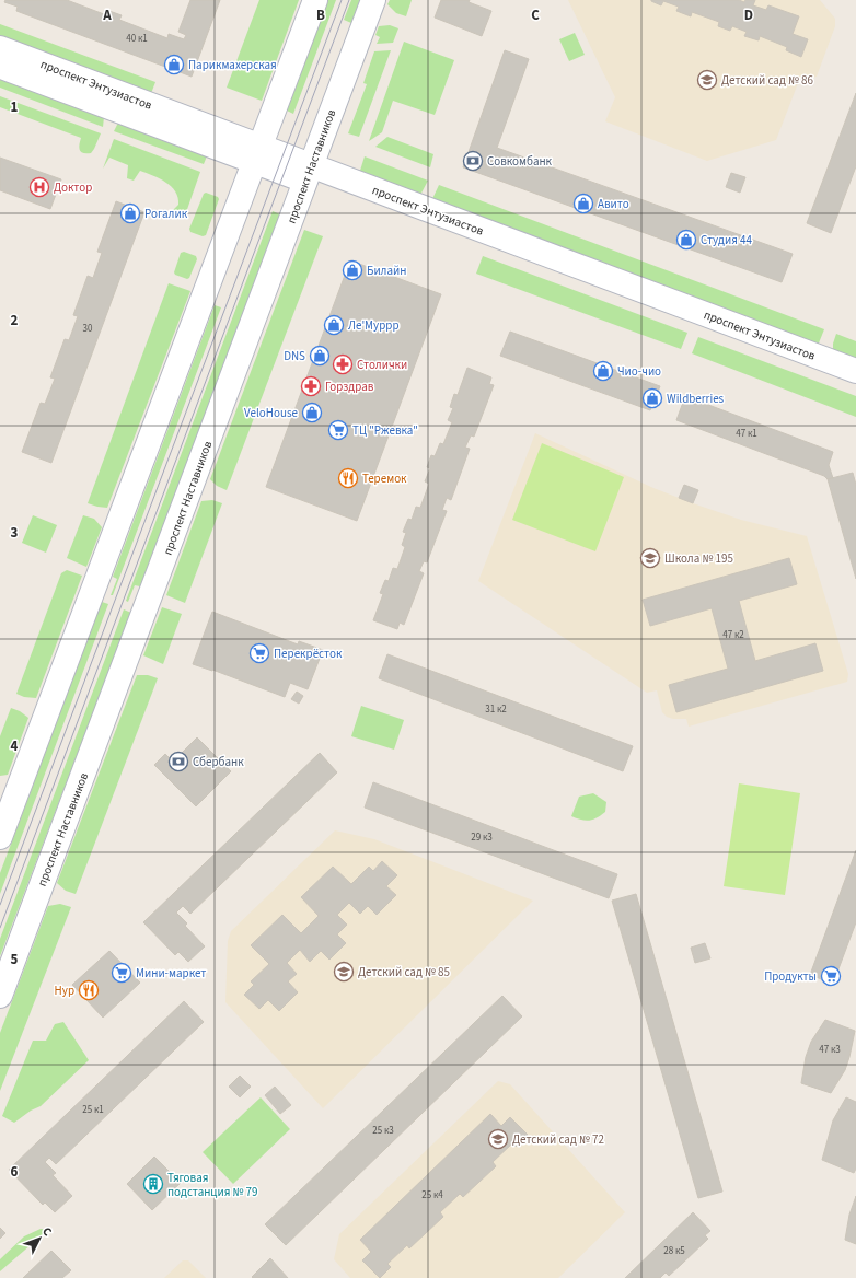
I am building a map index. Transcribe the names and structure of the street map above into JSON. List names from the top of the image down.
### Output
{
  "streets": {
    "main road": ["проспект Энтузиастов", "проспект Наставников"]
  },
  "crossings": [
    ["проспект Энтузиастов", "проспект Наставников"]
  ],
  "places": {
    "shop": [
      "Парикмахерская",
      "Авито",
      "Рогалик",
      "Студия 44",
      "Билайн",
      "Ле'Муррр",
      "DNS",
      "Чио-чио",
      "Wildberries",
      "VeloHouse"
    ],
    "school or university": [
      "Детский сад № 86",
      "Школа № 195",
      "Детский сад № 85",
      "Детский сад № 72"
    ],
    "bank": ["Совкомбанк", "Сбербанк"],
    "hospital": ["Доктор"],
    "pharmacy": ["Столички", "Горздрав"],
    "supermarket": [
      "ТЦ \"Ржевка\"",
      "Перекрёсток",
      "Мини-маркет",
      "Продукты"
    ],
    "restaurant": ["Теремок", "Нур"],
    "building": ["Тяговая подстанция № 79"]
  },
  "house_numbers": [
    "40 к1",
    "30",
    "47 к1",
    "47 к2",
    "31 к2",
    "29 к3",
    "47 к3",
    "25 к1",
    "25 к3",
    "25 к4",
    "28 к5"
  ],
  "north": "top right",
  "grid": {
    "columns": [
      "A",
      "B",
      "C",
      "D"
    ],
    "rows": [
      "1",
      "2",
      "3",
      "4",
      "5",
      "6"
    ]
  }
}
